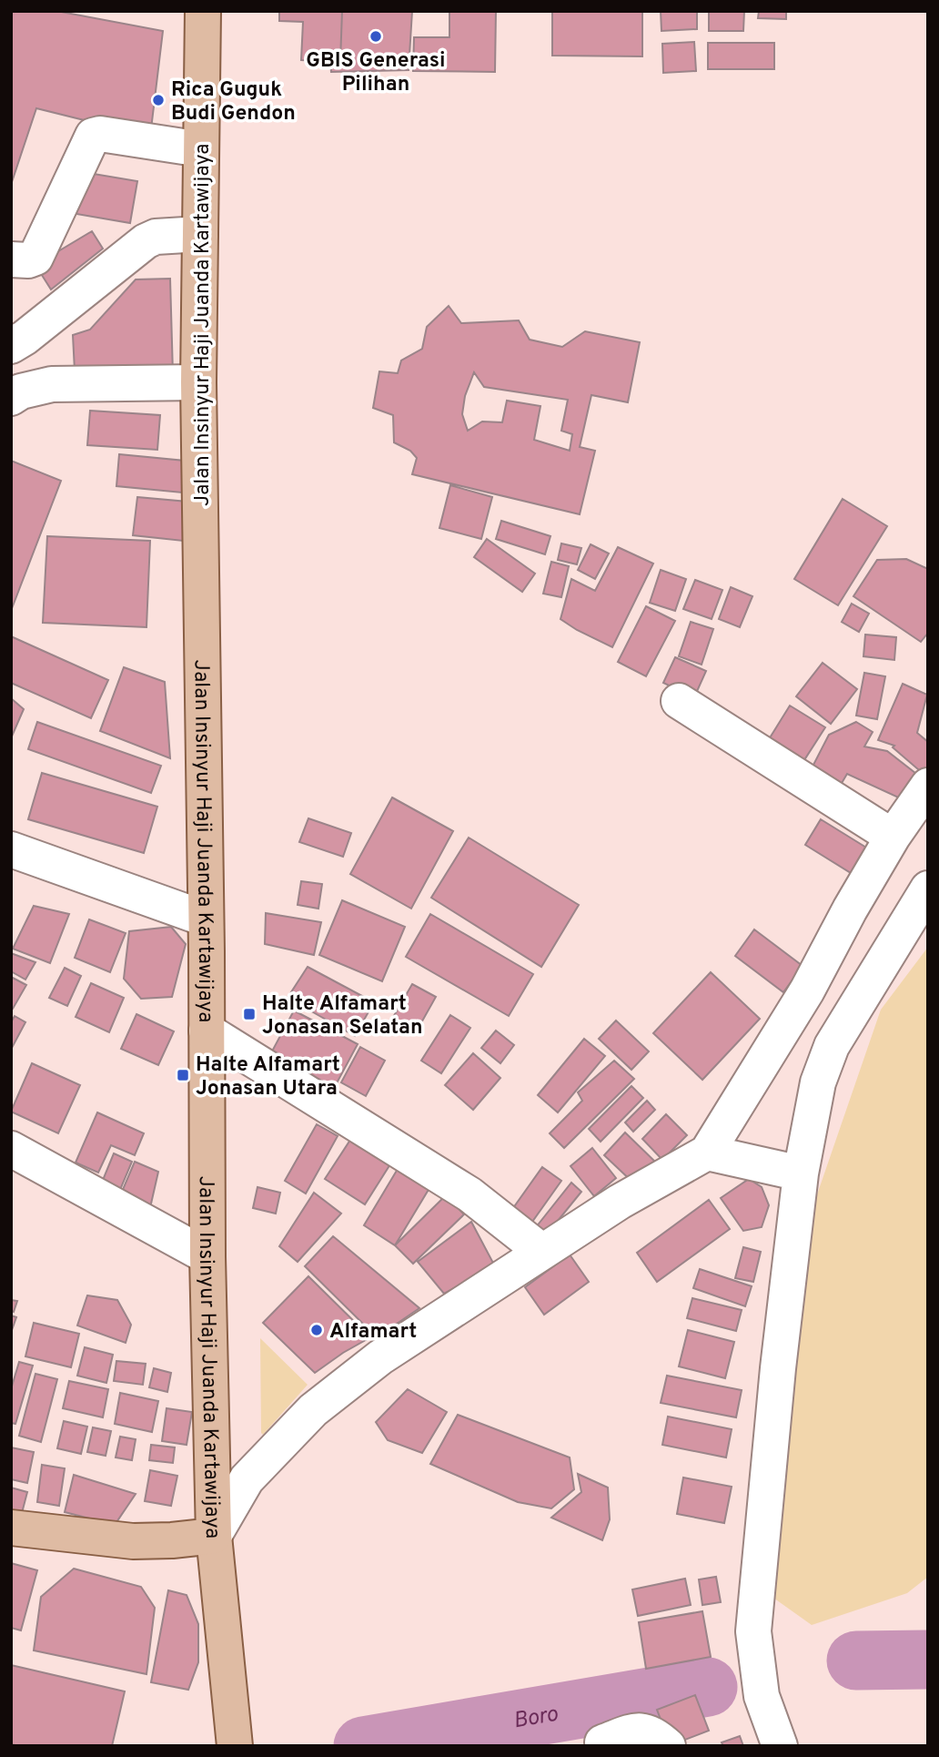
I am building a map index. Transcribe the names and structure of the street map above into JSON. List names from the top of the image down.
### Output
{
  "streets": {
    "main road": ["Jalan Insinyur Haji Juanda Kartawijaya"]
  },
  "water": ["Boro"],
  "places": {
    "other": ["GBIS Generasi Pilihan", "Rica Guguk Budi Gendon", "Alfamart"],
    "transit": ["Halte Alfamart Jonasan Selatan", "Halte Alfamart Jonasan Utara"]
  }
}
